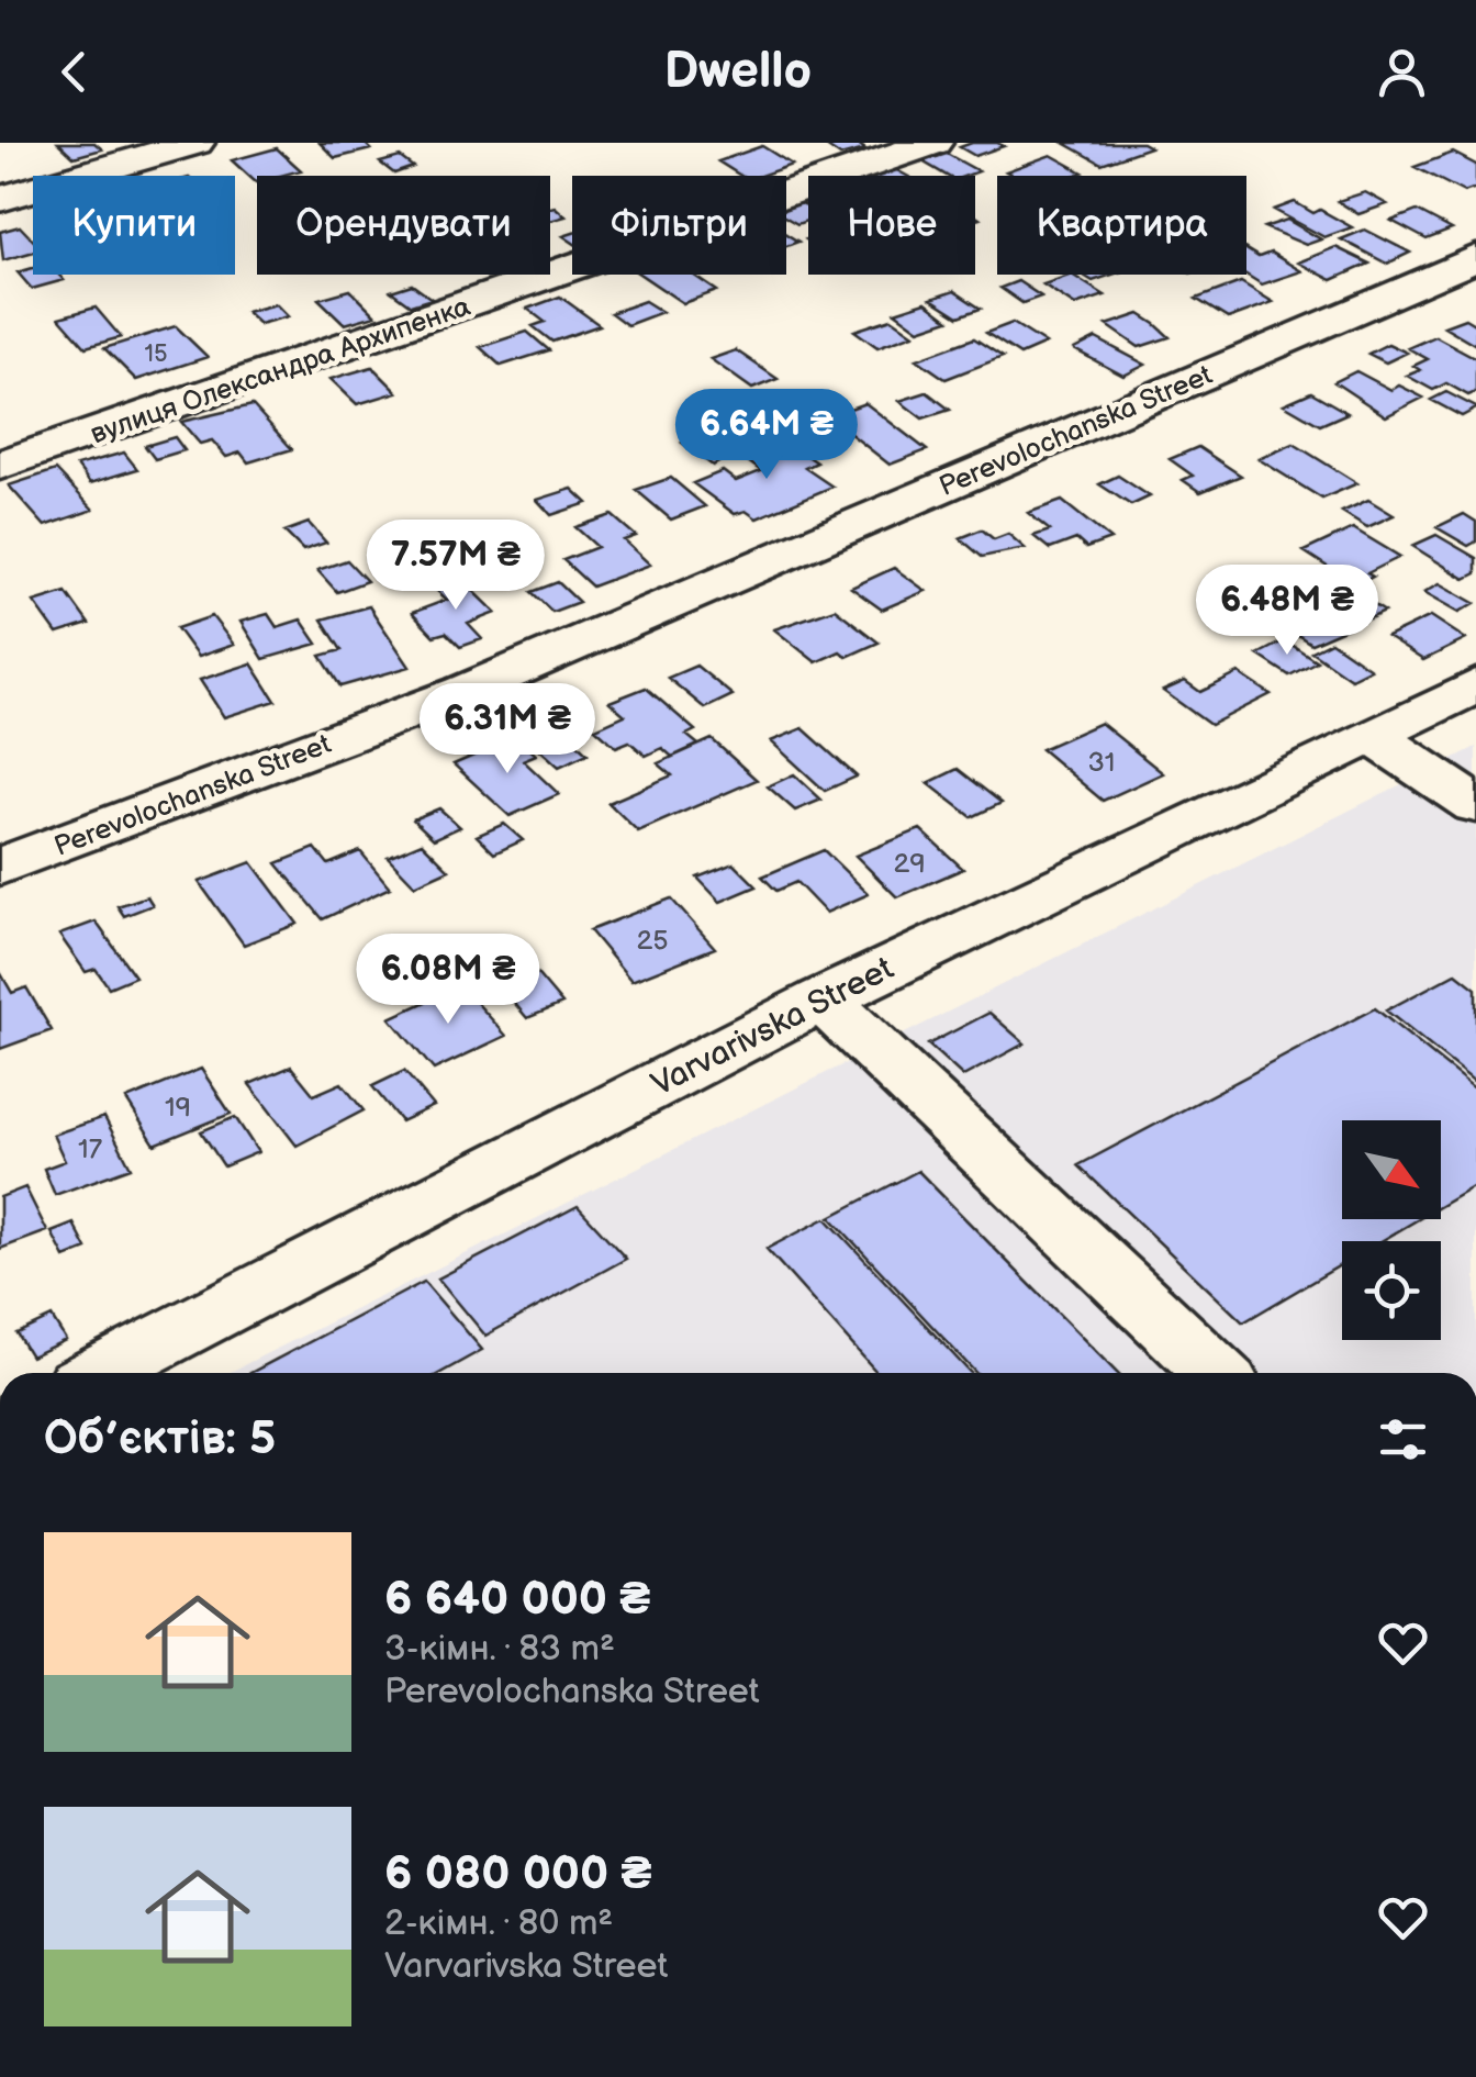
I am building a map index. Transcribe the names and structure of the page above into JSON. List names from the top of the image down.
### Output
{
  "streets": {
    "street": ["вулиця Олександра Архипенка", "Perevolochanska Street", "Varvarivska Street"]
  },
  "house_numbers": [
    "15",
    "31",
    "29",
    "25",
    "19",
    "17"
  ],
  "north": "bottom right",
  "page": {
    "header": "Dwello",
    "chip": [
      "Купити",
      "Орендувати",
      "Фільтри",
      "Нове",
      "Квартира"
    ],
    "price": [
      "6.64M ₴",
      "7.57M ₴",
      "6.48M ₴",
      "6.31M ₴",
      "6.08M ₴"
    ],
    "heading": "Об’єктів: 5",
    "list": [
      {
        "name": "6 640 000 ₴",
        "note": "3-кімн. · 83 m² · Perevolochanska Street"
      },
      {
        "name": "6 080 000 ₴",
        "note": "2-кімн. · 80 m² · Varvarivska Street"
      }
    ]
  }
}
